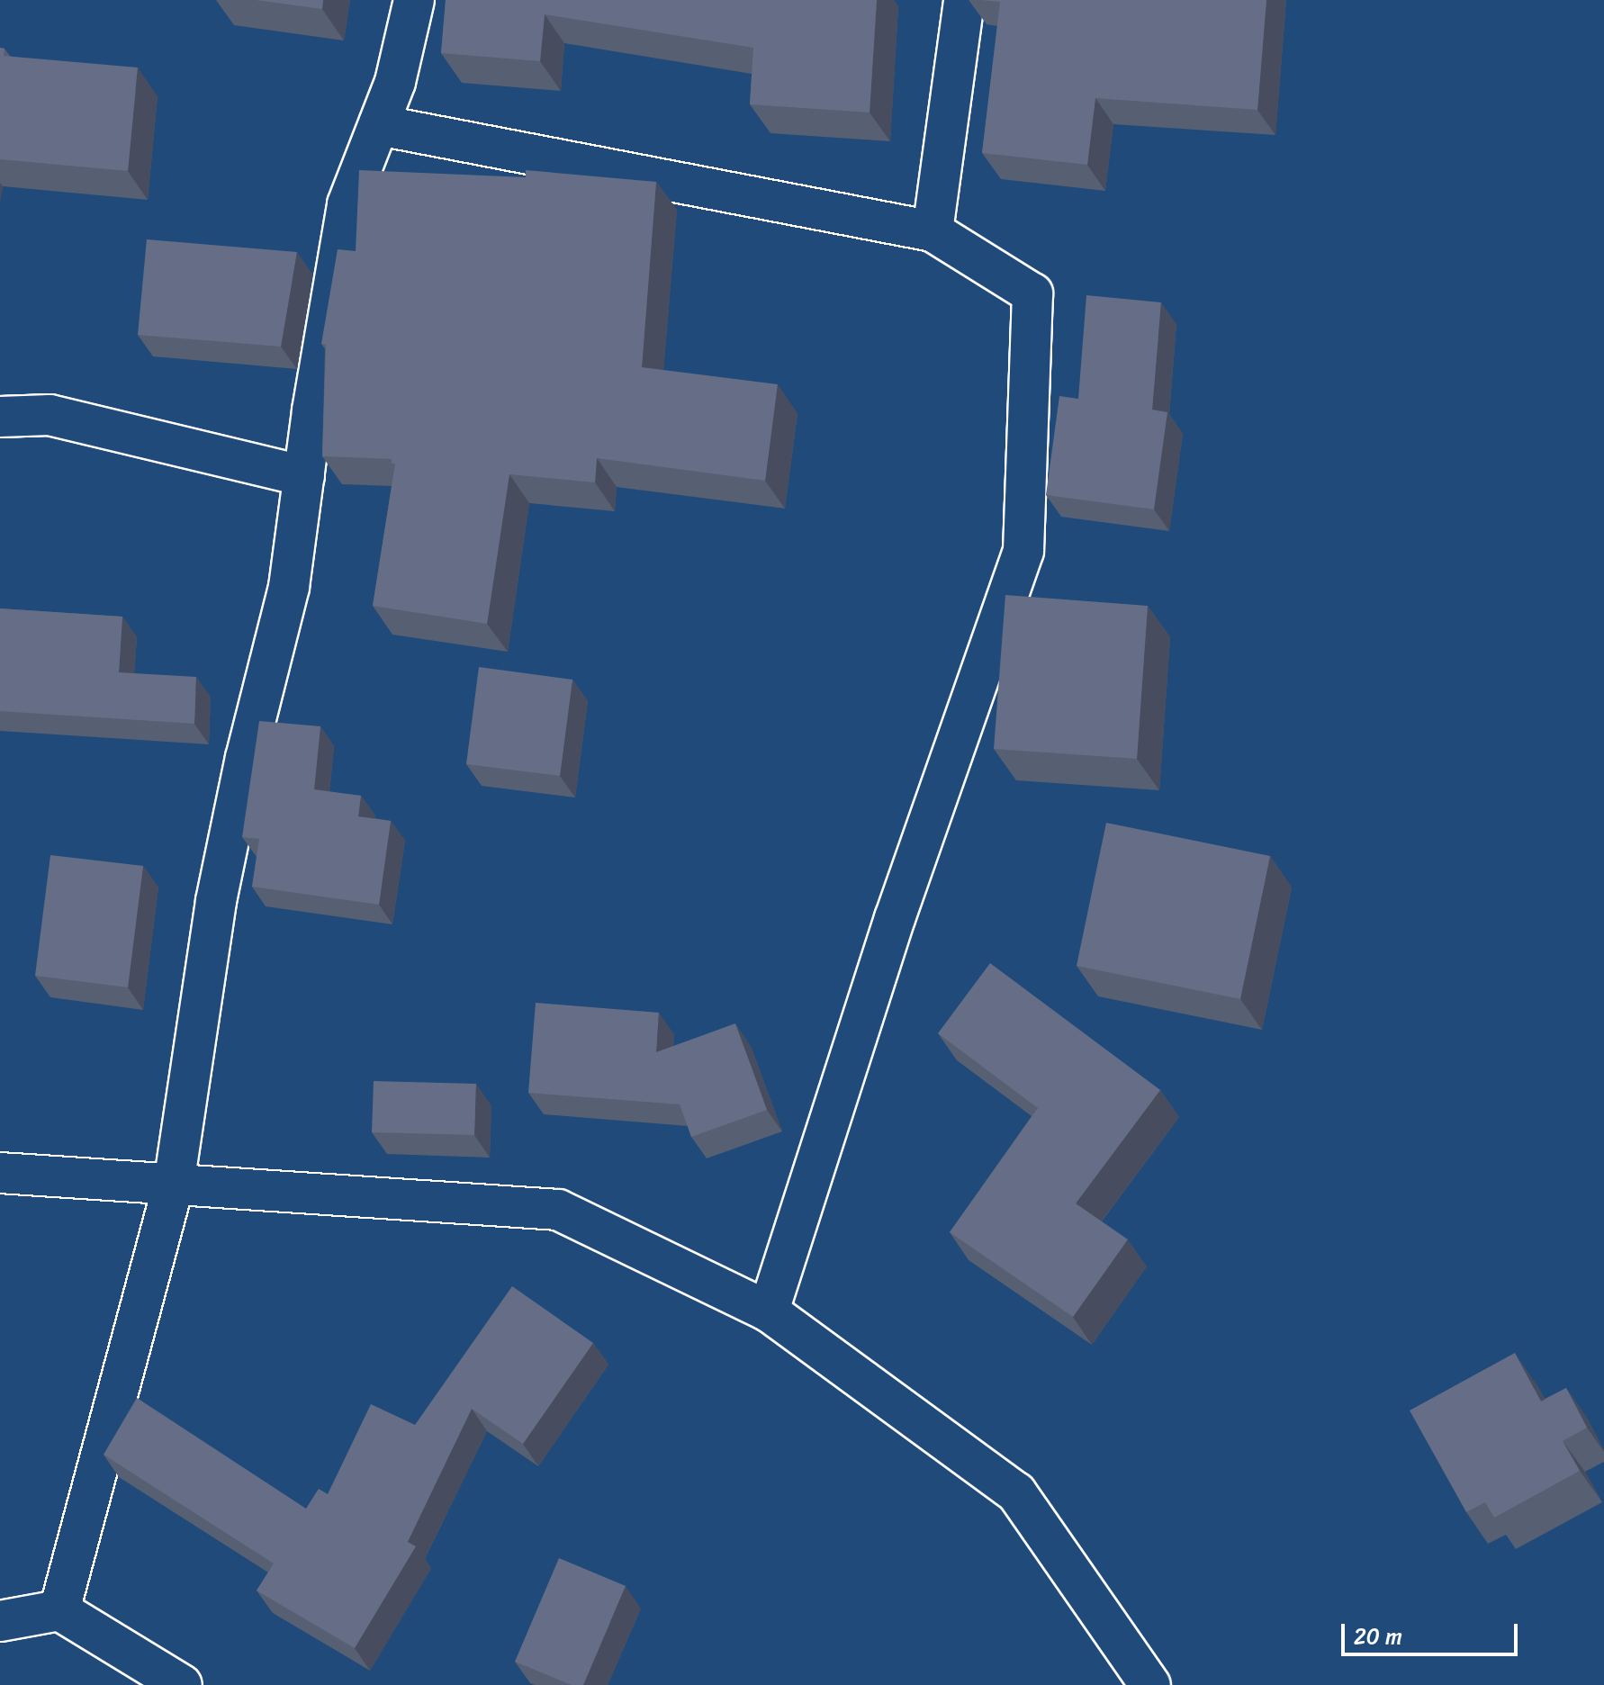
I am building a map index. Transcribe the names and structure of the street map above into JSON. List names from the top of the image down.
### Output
{
  "scale_bar": "20 m"
}
